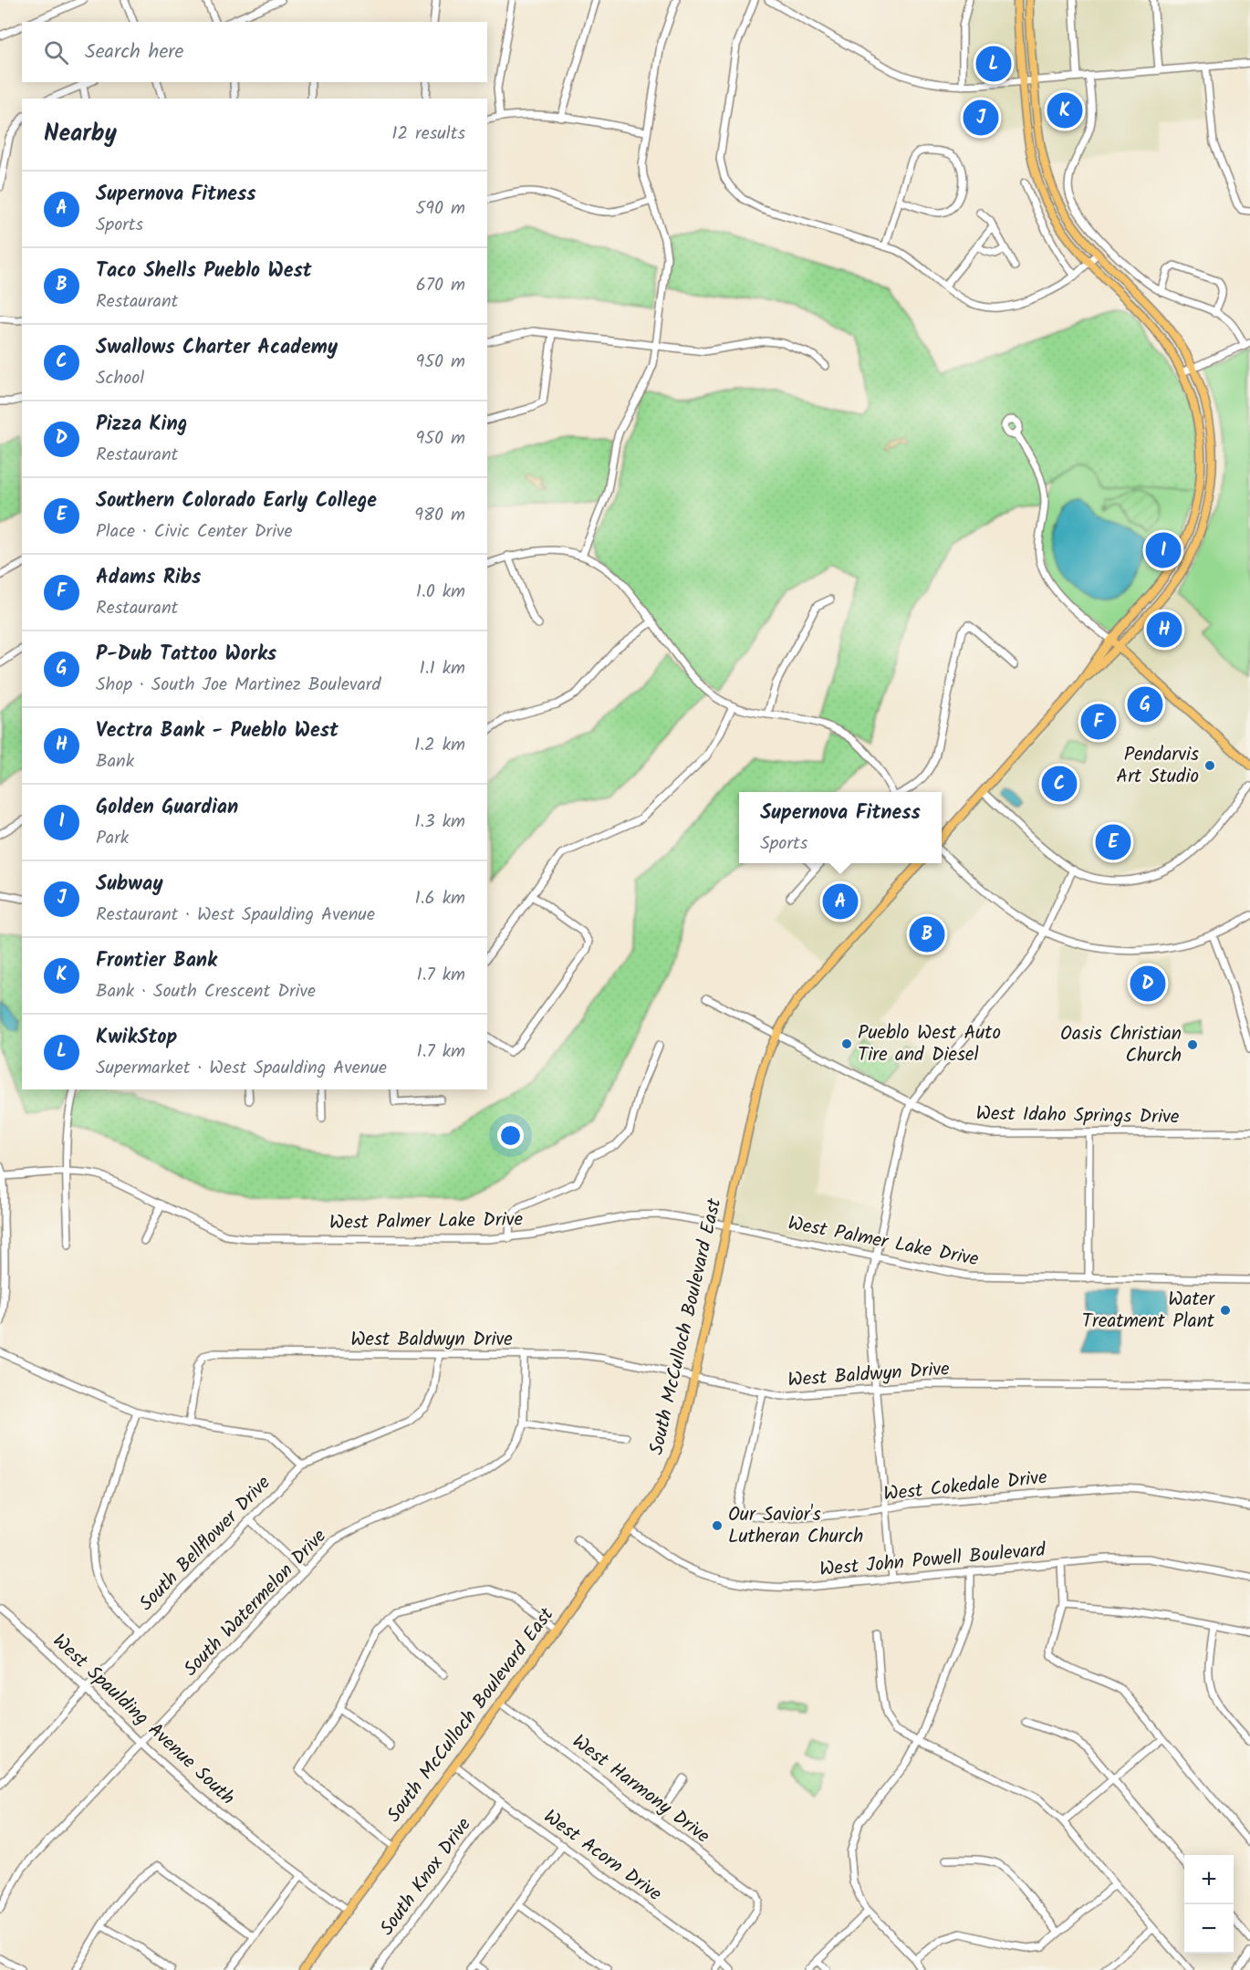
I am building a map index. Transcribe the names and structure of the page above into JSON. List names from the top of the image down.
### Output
{
  "streets": {
    "main road": ["South McCulloch Boulevard East"],
    "street": [
      "West Idaho Springs Drive",
      "West Palmer Lake Drive",
      "West Baldwyn Drive",
      "West Cokedale Drive",
      "South Bellflower Drive",
      "West John Powell Boulevard",
      "South Watermelon Drive",
      "West Spaulding Avenue South",
      "West Harmony Drive",
      "West Acorn Drive",
      "South Knox Drive"
    ]
  },
  "crossings": [
    ["West Idaho Springs Drive", "South McCulloch Boulevard East"],
    ["West Palmer Lake Drive", "South McCulloch Boulevard East"],
    ["South McCulloch Boulevard East", "West Baldwyn Drive"],
    ["South McCulloch Boulevard East", "West John Powell Boulevard"],
    ["South McCulloch Boulevard East", "West Spaulding Avenue South"],
    ["South McCulloch Boulevard East", "West Harmony Drive"],
    ["South McCulloch Boulevard East", "West Acorn Drive"],
    ["West Baldwyn Drive", "West Cokedale Drive"],
    ["West Baldwyn Drive", "South Bellflower Drive"],
    ["West Baldwyn Drive", "South Watermelon Drive"],
    ["South Bellflower Drive", "West Spaulding Avenue South"],
    ["South Watermelon Drive", "West Spaulding Avenue South"],
    ["West Harmony Drive", "West Acorn Drive"],
    ["West Acorn Drive", "South Knox Drive"]
  ],
  "places": [
    "Pendarvis Art Studio",
    "Pueblo West Auto Tire and Diesel",
    "Oasis Christian Church",
    "Water Treatment Plant",
    "Our Savior's Lutheran Church"
  ],
  "page": {
    "search": "Search here",
    "pins": [
      "L",
      "K",
      "J",
      "I",
      "H",
      "G",
      "F",
      "C",
      "E",
      "A",
      "B",
      "D"
    ],
    "heading": ["Nearby", "12 results"],
    "list": [
      {
        "mark": "A",
        "name": "Supernova Fitness",
        "note": "Sports",
        "value": "590 m"
      },
      {
        "mark": "B",
        "name": "Taco Shells Pueblo West",
        "note": "Restaurant",
        "value": "670 m"
      },
      {
        "mark": "C",
        "name": "Swallows Charter Academy",
        "note": "School",
        "value": "950 m"
      },
      {
        "mark": "D",
        "name": "Pizza King",
        "note": "Restaurant",
        "value": "950 m"
      },
      {
        "mark": "E",
        "name": "Southern Colorado Early College",
        "note": "Place · Civic Center Drive",
        "value": "980 m"
      },
      {
        "mark": "F",
        "name": "Adams Ribs",
        "note": "Restaurant",
        "value": "1.0 km"
      },
      {
        "mark": "G",
        "name": "P-Dub Tattoo Works",
        "note": "Shop · South Joe Martinez Boulevard",
        "value": "1.1 km"
      },
      {
        "mark": "H",
        "name": "Vectra Bank - Pueblo West",
        "note": "Bank",
        "value": "1.2 km"
      },
      {
        "mark": "I",
        "name": "Golden Guardian",
        "note": "Park",
        "value": "1.3 km"
      },
      {
        "mark": "J",
        "name": "Subway",
        "note": "Restaurant · West Spaulding Avenue",
        "value": "1.6 km"
      },
      {
        "mark": "K",
        "name": "Frontier Bank",
        "note": "Bank · South Crescent Drive",
        "value": "1.7 km"
      },
      {
        "mark": "L",
        "name": "KwikStop",
        "note": "Supermarket · West Spaulding Avenue",
        "value": "1.7 km"
      }
    ],
    "popup": ["Supernova Fitness", "Sports"],
    "map_buttons": ["+", "−"]
  }
}
